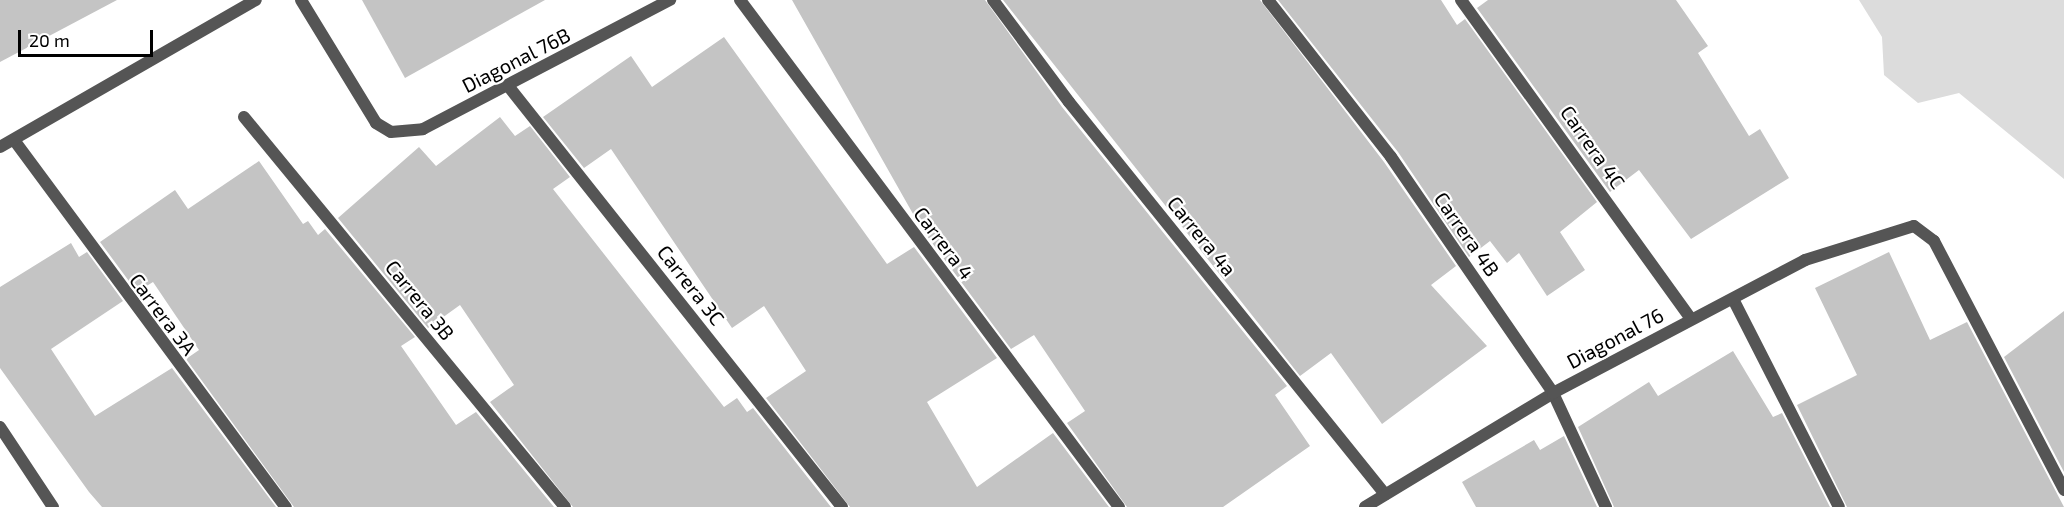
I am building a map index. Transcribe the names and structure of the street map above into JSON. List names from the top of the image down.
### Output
{
  "streets": {
    "street": [
      "Diagonal 76B",
      "Carrera 4C",
      "Carrera 4B",
      "Carrera 4a",
      "Carrera 4",
      "Carrera 3C",
      "Carrera 3B",
      "Carrera 3A",
      "Diagonal 76"
    ]
  },
  "crossings": [
    ["Diagonal 76B", "Carrera 3C"],
    ["Carrera 4C", "Diagonal 76"],
    ["Carrera 4B", "Diagonal 76"],
    ["Carrera 4a", "Diagonal 76"]
  ],
  "scale_bar": "20 m"
}
